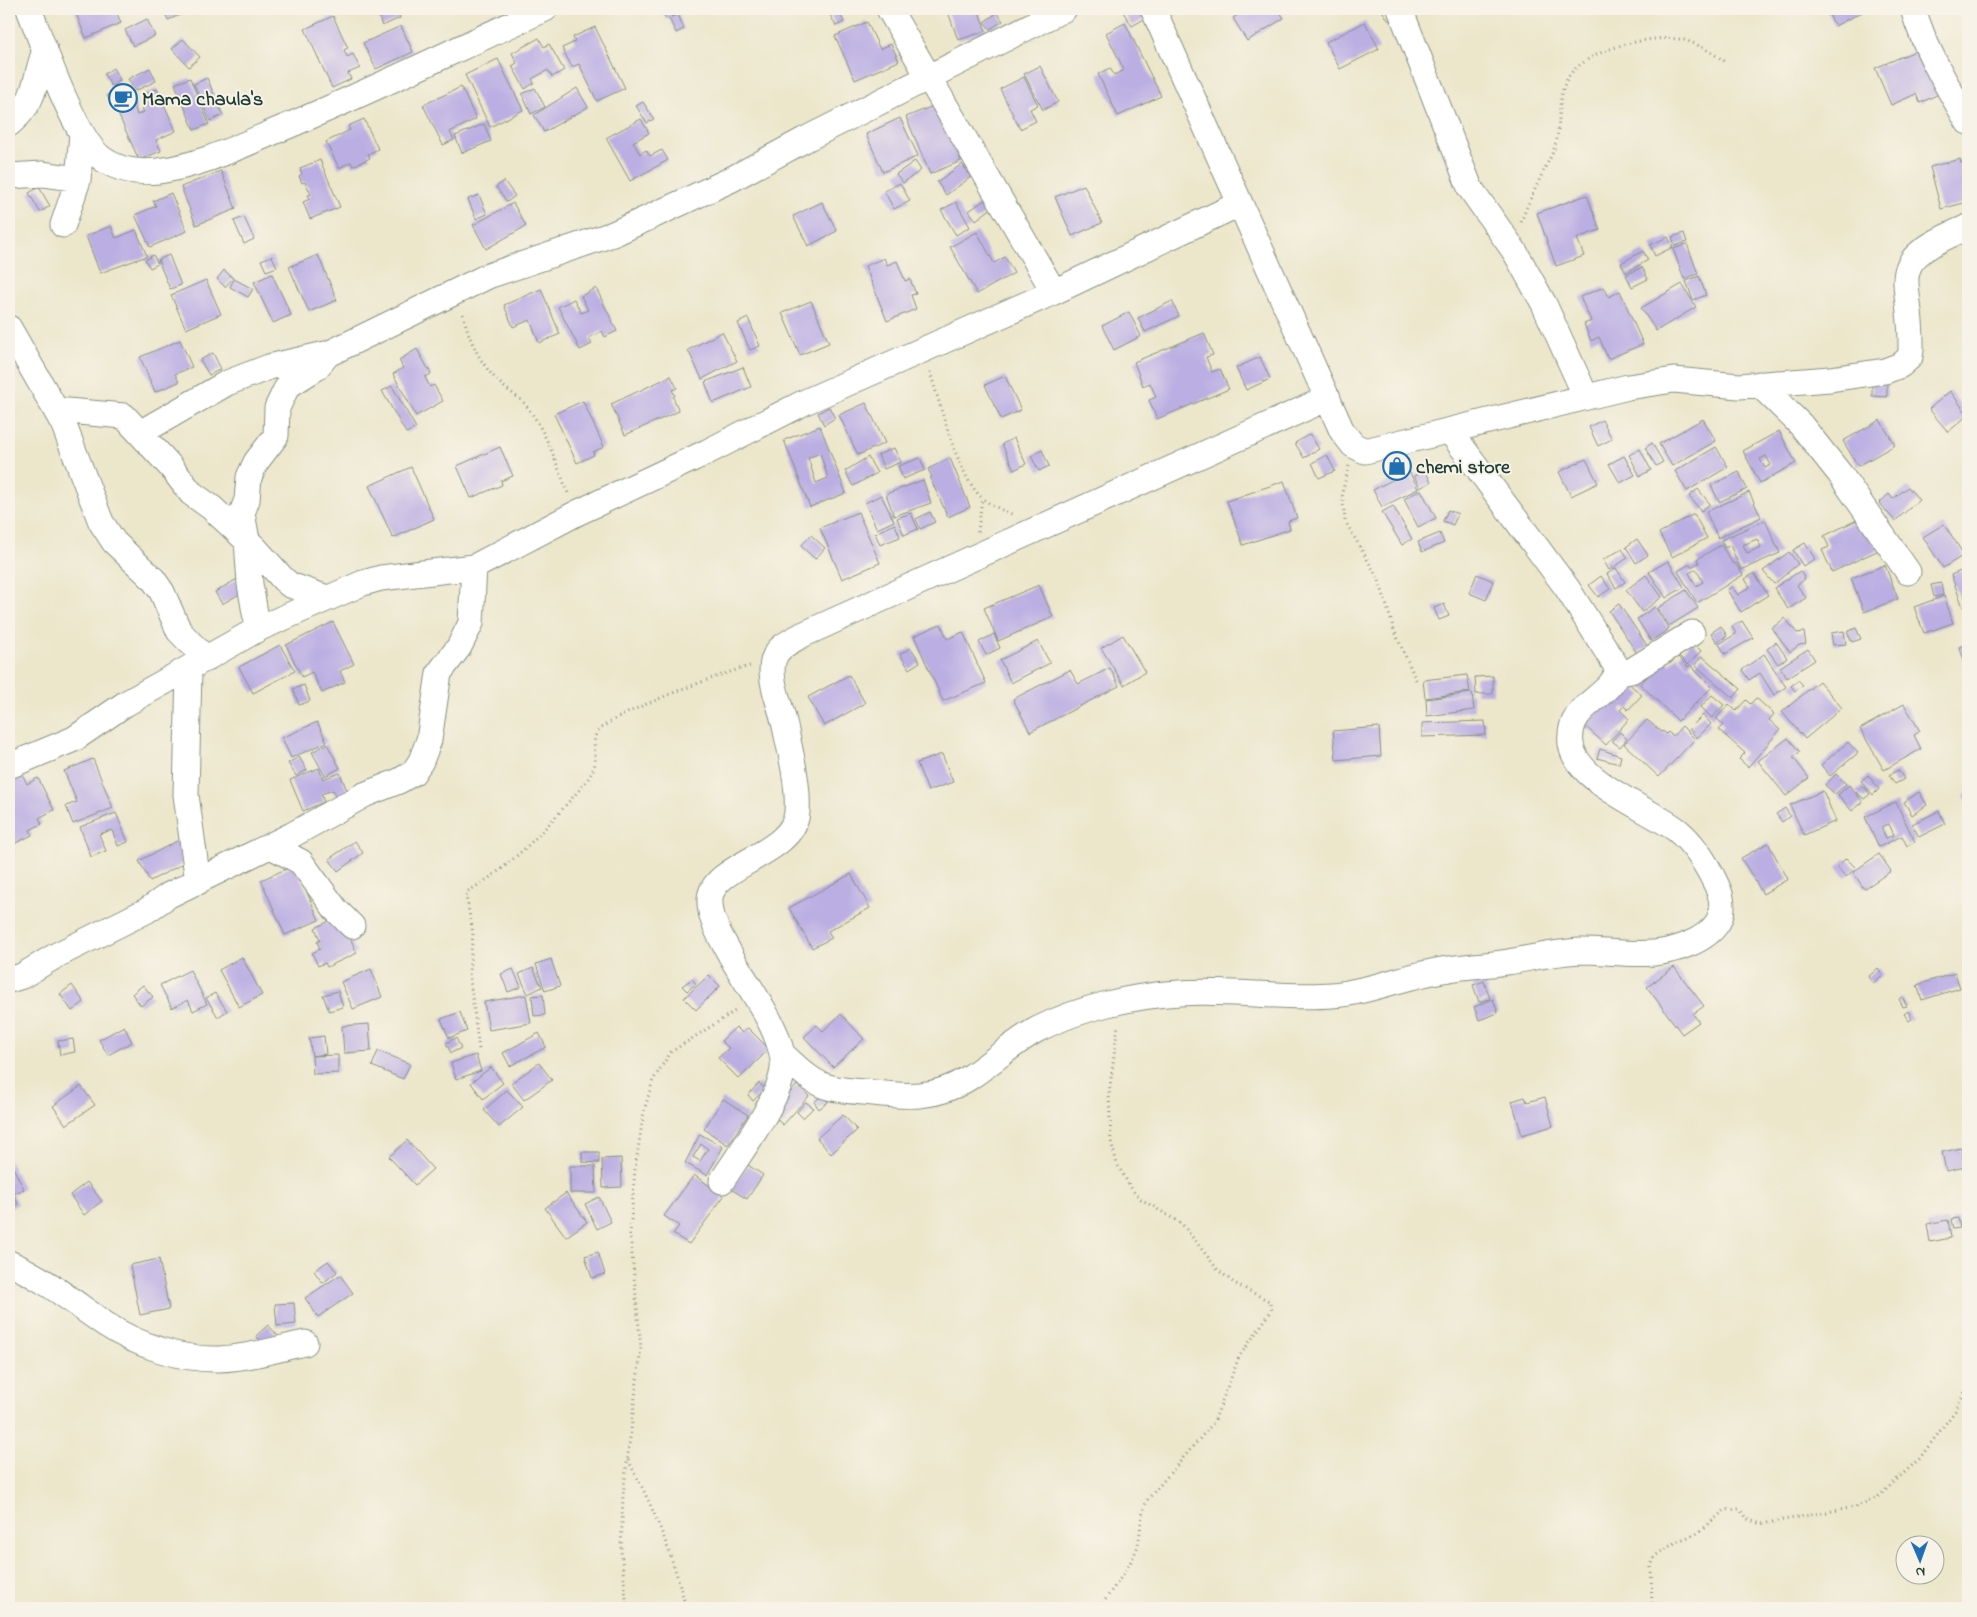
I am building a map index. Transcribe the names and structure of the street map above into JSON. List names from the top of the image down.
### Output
{
  "places": {
    "cafe": ["Mama chaula's"],
    "shop": ["chemi store"]
  },
  "north": "bottom"
}
